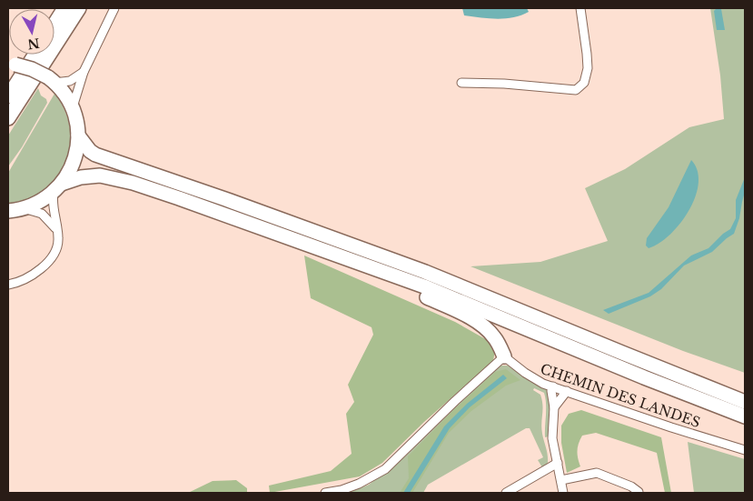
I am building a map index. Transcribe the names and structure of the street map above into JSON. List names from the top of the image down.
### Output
{
  "streets": {
    "street": ["CHEMIN DES LANDES"]
  },
  "north": "bottom"
}
